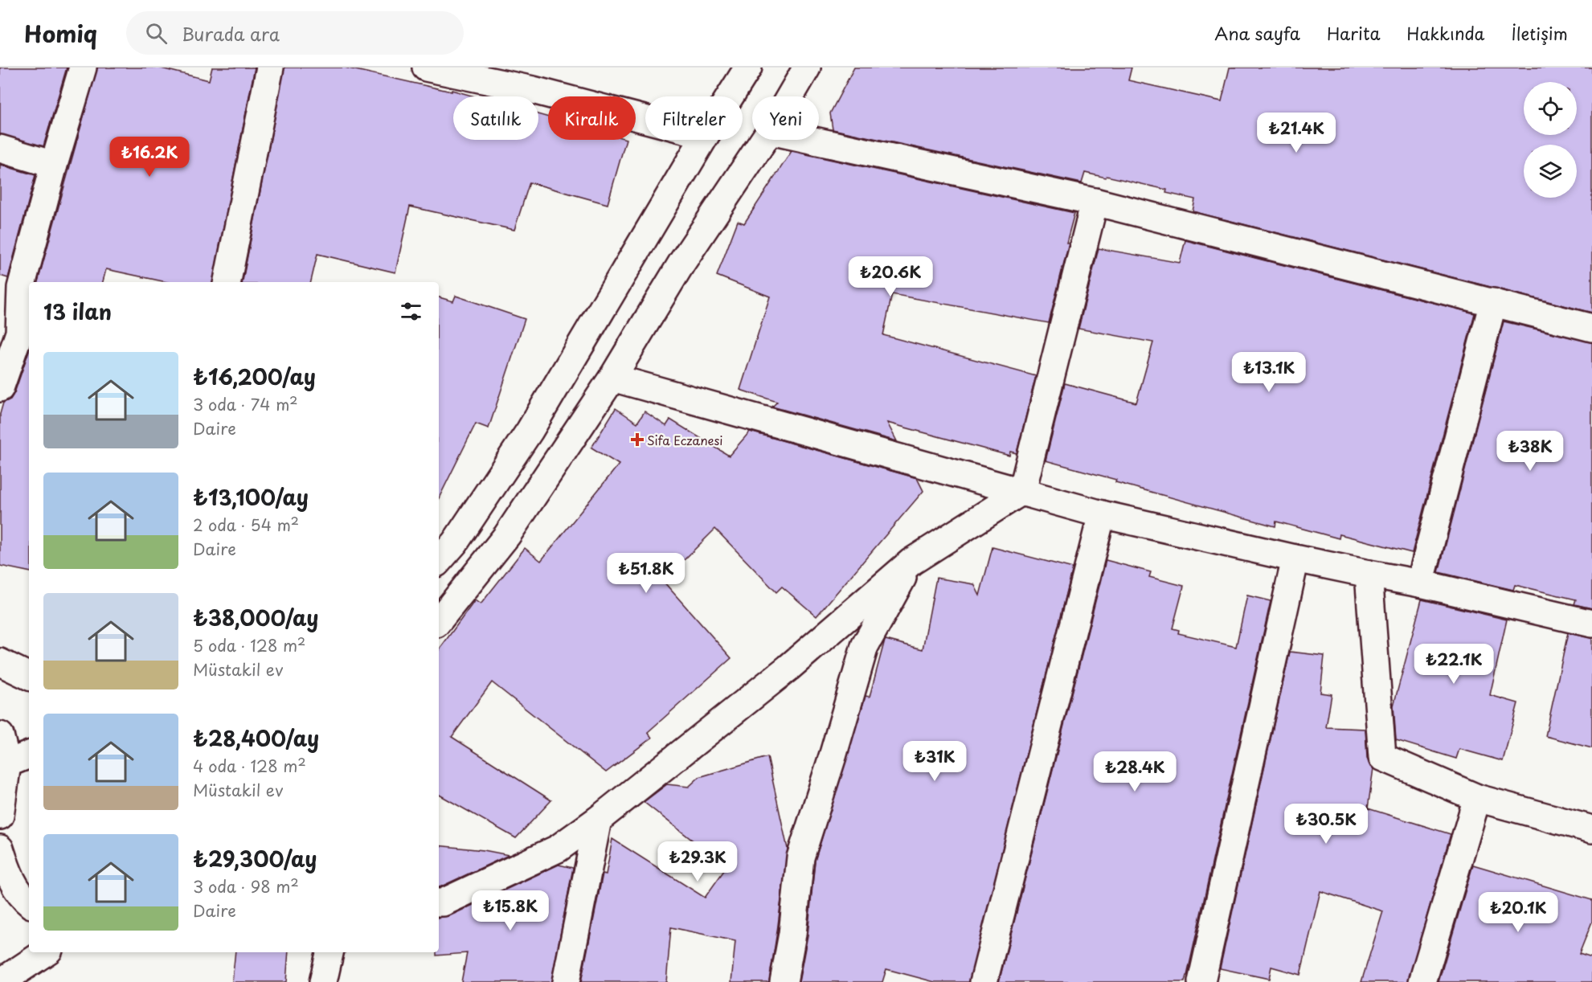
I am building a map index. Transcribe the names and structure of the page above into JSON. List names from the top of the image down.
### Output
{
  "places": {
    "health": ["Sifa Eczanesi"]
  },
  "page": {
    "header": "Homiq",
    "search": "Burada ara",
    "nav": [
      "Ana sayfa",
      "Harita",
      "Hakkında",
      "İletişim"
    ],
    "chip": [
      "Satılık",
      "Kiralık",
      "Filtreler",
      "Yeni"
    ],
    "price": [
      "₺21.4K",
      "₺16.2K",
      "₺20.6K",
      "₺13.1K",
      "₺38K",
      "₺51.8K",
      "₺22.1K",
      "₺31K",
      "₺28.4K",
      "₺30.5K",
      "₺29.3K",
      "₺15.8K",
      "₺20.1K"
    ],
    "heading": "13 ilan",
    "list": [
      {
        "name": "₺16,200/ay",
        "note": "3 oda · 74 m² · Daire"
      },
      {
        "name": "₺13,100/ay",
        "note": "2 oda · 54 m² · Daire"
      },
      {
        "name": "₺38,000/ay",
        "note": "5 oda · 128 m² · Müstakil ev"
      },
      {
        "name": "₺28,400/ay",
        "note": "4 oda · 128 m² · Müstakil ev"
      },
      {
        "name": "₺29,300/ay",
        "note": "3 oda · 98 m² · Daire"
      }
    ]
  }
}
